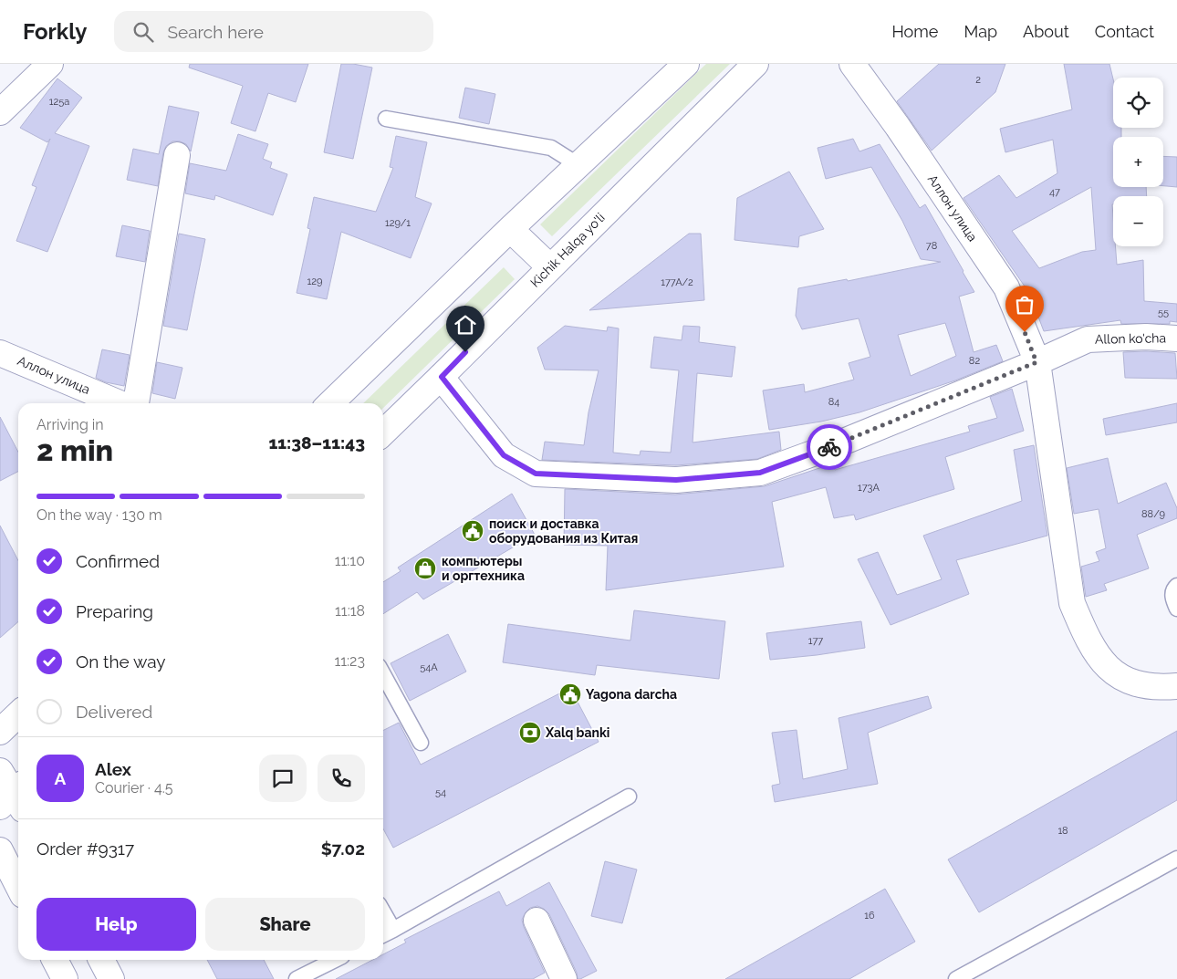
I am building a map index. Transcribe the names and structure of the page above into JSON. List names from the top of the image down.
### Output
{
  "streets": {
    "main road": ["Аллон улица", "Kichik Halqa yo'li", "Allon ko'cha"]
  },
  "crossings": [
    ["Аллон улица", "Allon ko'cha"],
    ["Kichik Halqa yo'li", "Allon ko'cha"]
  ],
  "places": {
    "public building": ["поиск и доставка оборудования из Китая", "Yagona darcha"],
    "shop": ["компьютеры и оргтехника"],
    "bank": ["Xalq banki"]
  },
  "house_numbers": [
    "2",
    "125a",
    "47",
    "129/1",
    "78",
    "129",
    "177A/2",
    "55",
    "82",
    "84",
    "173A",
    "88/9",
    "177",
    "54A",
    "54",
    "18",
    "16"
  ],
  "page": {
    "header": "Forkly",
    "search": "Search here",
    "nav": [
      "Home",
      "Map",
      "About",
      "Contact"
    ],
    "map_buttons": ["+", "−"],
    "heading": ["2 min", "Arriving in", "11:38–11:43"],
    "panel": [
      "Alex",
      "Courier · 4.5",
      "Order #9317",
      "$7.02"
    ],
    "bar": "On the way · 130 m",
    "list": [
      ["Confirmed", "11:10"],
      ["Preparing", "11:18"],
      ["On the way", "11:23"],
      "Delivered"
    ],
    "round": "A",
    "buttons": ["Help", "Share"]
  }
}
